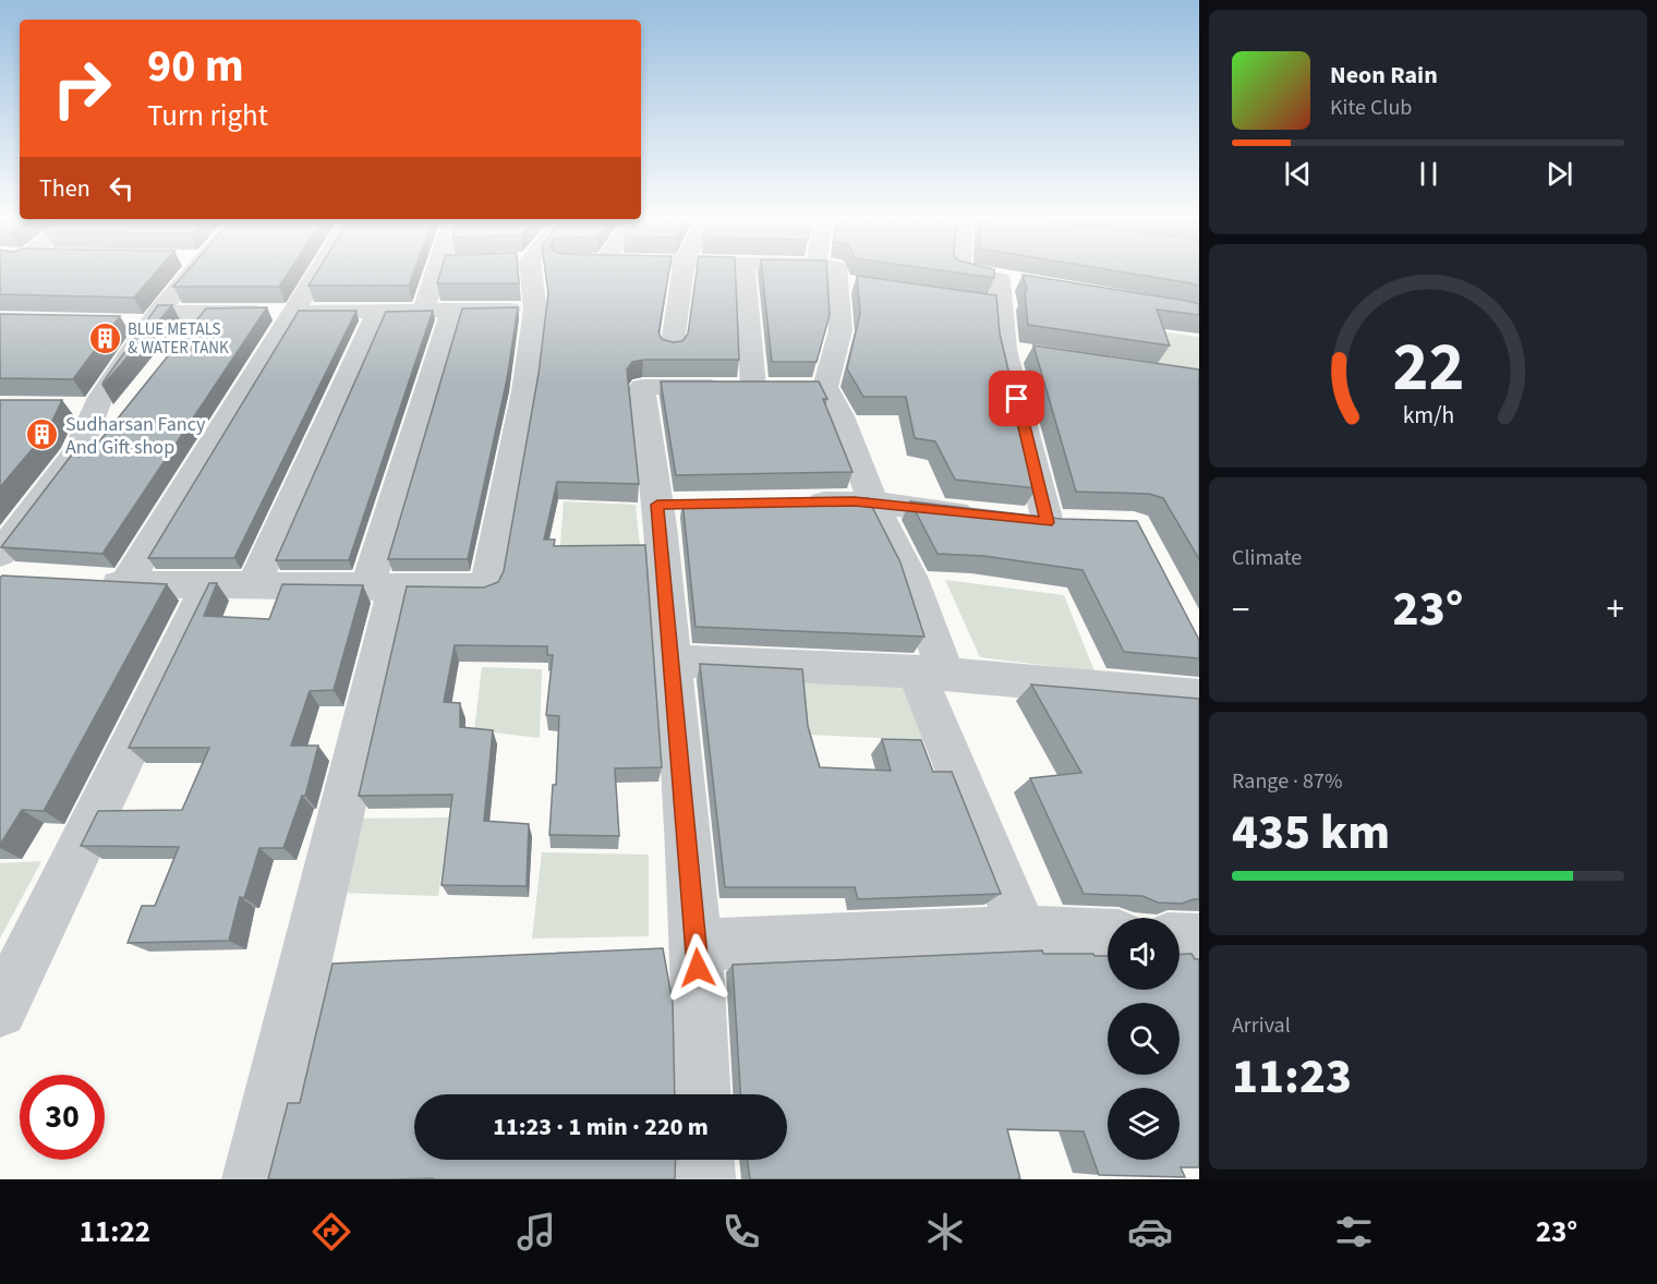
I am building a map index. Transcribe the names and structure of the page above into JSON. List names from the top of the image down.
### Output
{
  "places": {
    "building": ["BLUE METALS & WATER TANK", "Sudharsan Fancy And Gift shop"]
  },
  "page": {
    "turn": ["90 m", "Turn right"],
    "song": ["Neon Rain", "Kite Club"],
    "then": "Then",
    "tile": [
      "Climate",
      ["Range · 87%", "435 km"],
      ["Arrival", "11:23"]
    ],
    "heat": ["−", "23°", "+"],
    "limit": "30",
    "trip": "11:23 · 1 min · 220 m",
    "tabs": ["11:22", "23°"],
    "gauge": ["22", "km/h"]
  }
}
